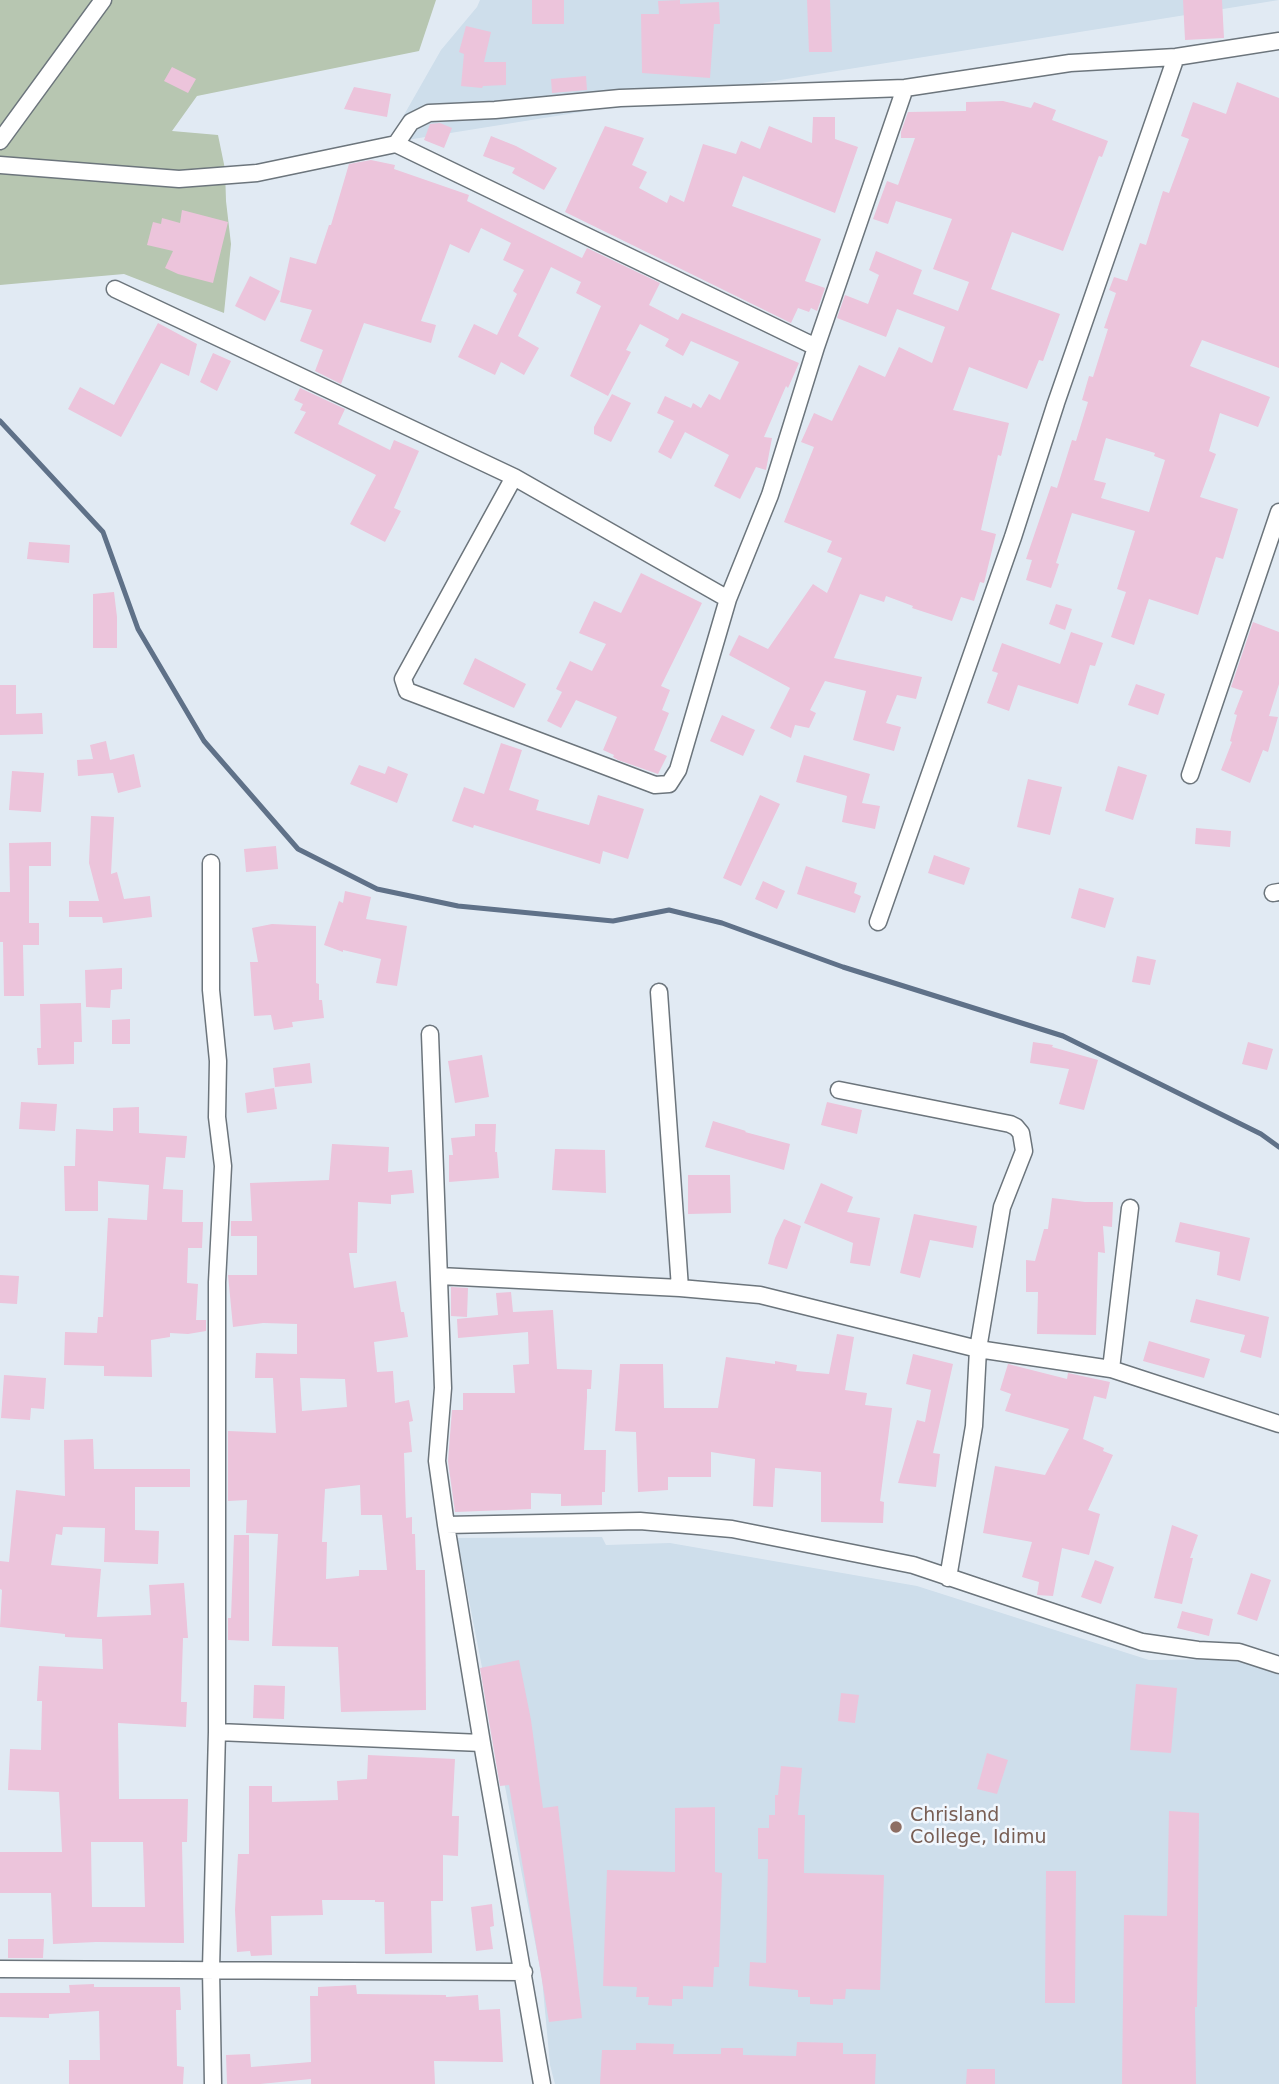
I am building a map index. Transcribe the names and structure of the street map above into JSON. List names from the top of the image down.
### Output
{
  "places": ["Chrisland College, Idimu"]
}
